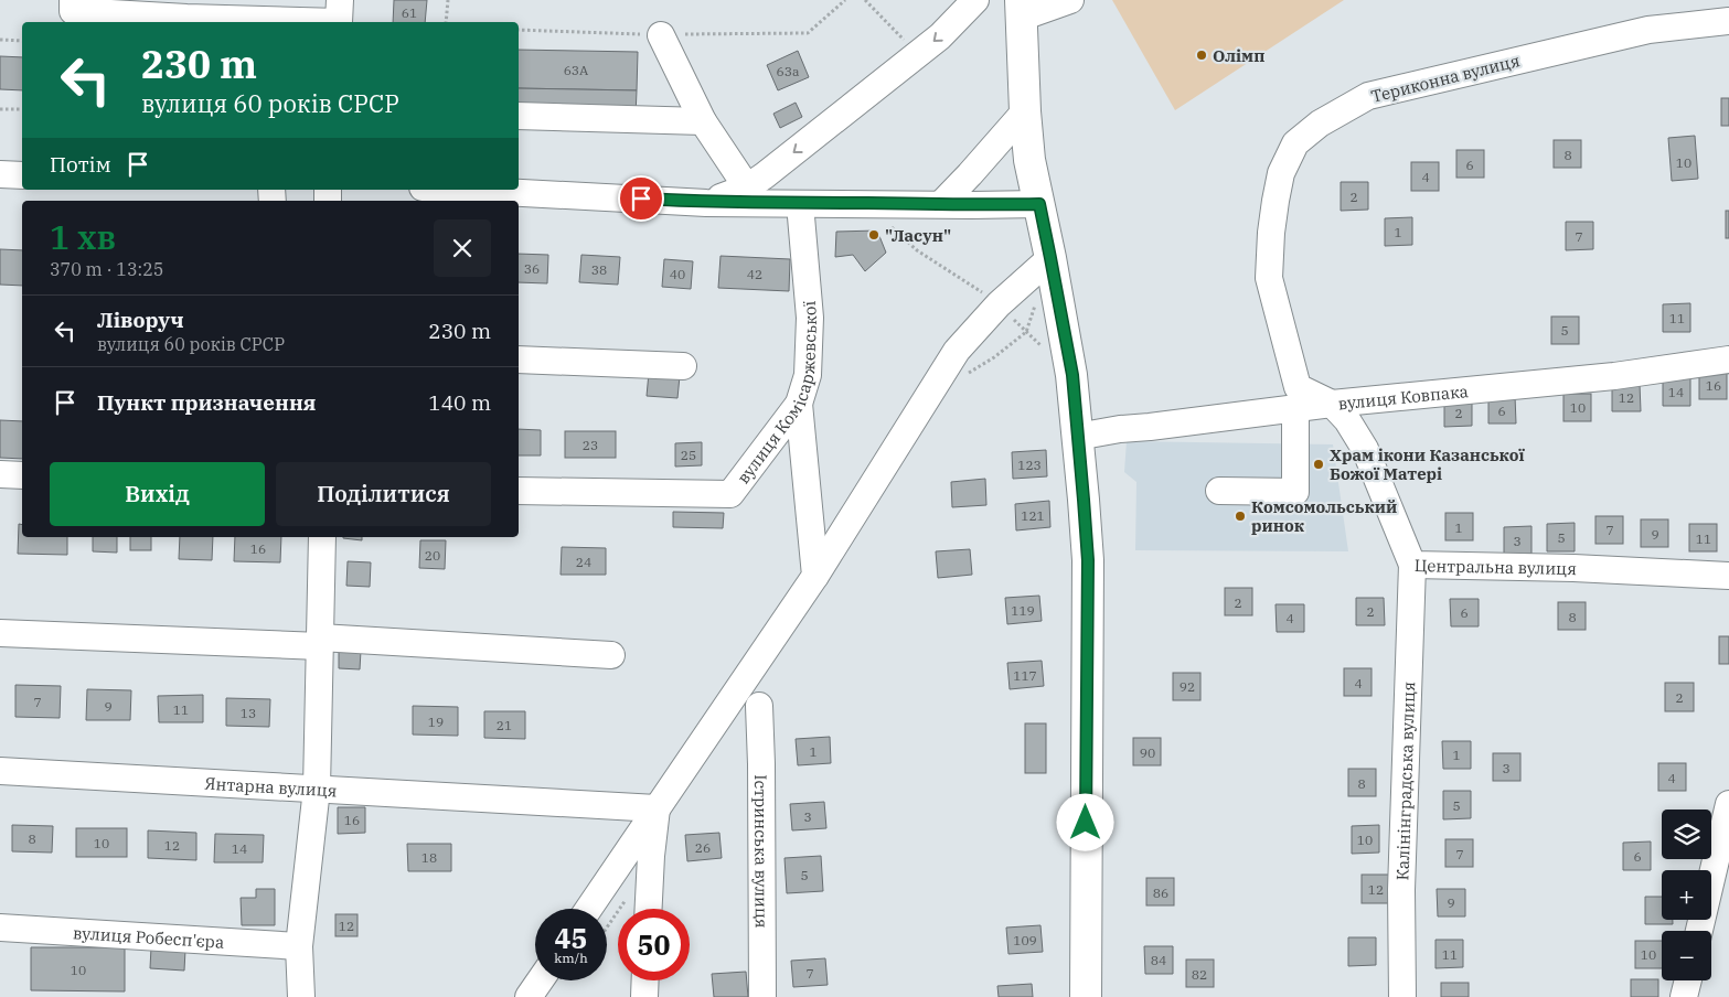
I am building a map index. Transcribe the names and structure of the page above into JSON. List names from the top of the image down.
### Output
{
  "streets": {
    "street": [
      "Териконна вулиця",
      "вулиця Комісаржевської",
      "вулиця Ковпака",
      "Центральна вулиця",
      "Калінінградська вулиця",
      "Янтарна вулиця",
      "Істринська вулиця",
      "вулиця Робесп'єра"
    ]
  },
  "crossings": [
    ["Териконна вулиця", "вулиця Ковпака"],
    ["Териконна вулиця", "Центральна вулиця"],
    ["вулиця Ковпака", "Центральна вулиця"],
    ["Центральна вулиця", "Калінінградська вулиця"]
  ],
  "places": [
    "Олімп",
    "\"Ласун\"",
    "Храм ікони Казанської Божої Матері",
    "Комсомольський ринок"
  ],
  "house_numbers": [
    "61",
    "63А",
    "63а",
    "8",
    "10",
    "6",
    "4",
    "2",
    "1",
    "7",
    "36",
    "38",
    "40",
    "42",
    "11",
    "5",
    "16",
    "14",
    "12",
    "10",
    "6",
    "2",
    "23",
    "25",
    "123",
    "121",
    "1",
    "7",
    "9",
    "5",
    "11",
    "3",
    "16",
    "20",
    "24",
    "2",
    "119",
    "2",
    "6",
    "8",
    "4",
    "117",
    "4",
    "92",
    "2",
    "7",
    "9",
    "11",
    "13",
    "19",
    "21",
    "1",
    "90",
    "1",
    "3",
    "4",
    "8",
    "5",
    "3",
    "16",
    "8",
    "10",
    "10",
    "12",
    "26",
    "14",
    "7",
    "6",
    "18",
    "5",
    "12",
    "86",
    "9",
    "12",
    "109",
    "11",
    "10",
    "84",
    "10",
    "7",
    "82"
  ],
  "page": {
    "turn": ["230 m", "вулиця 60 років СРСР"],
    "then": "Потім",
    "heading": ["1 хв", "370 m · 13:25"],
    "list": [
      {
        "name": "Ліворуч",
        "note": "вулиця 60 років СРСР",
        "value": "230 m"
      },
      {
        "name": "Пункт призначення",
        "value": "140 m"
      }
    ],
    "buttons": ["Вихід", "Поділитися"],
    "map_buttons": ["+", "−"],
    "speed": "45 km/h",
    "limit": "50"
  }
}
